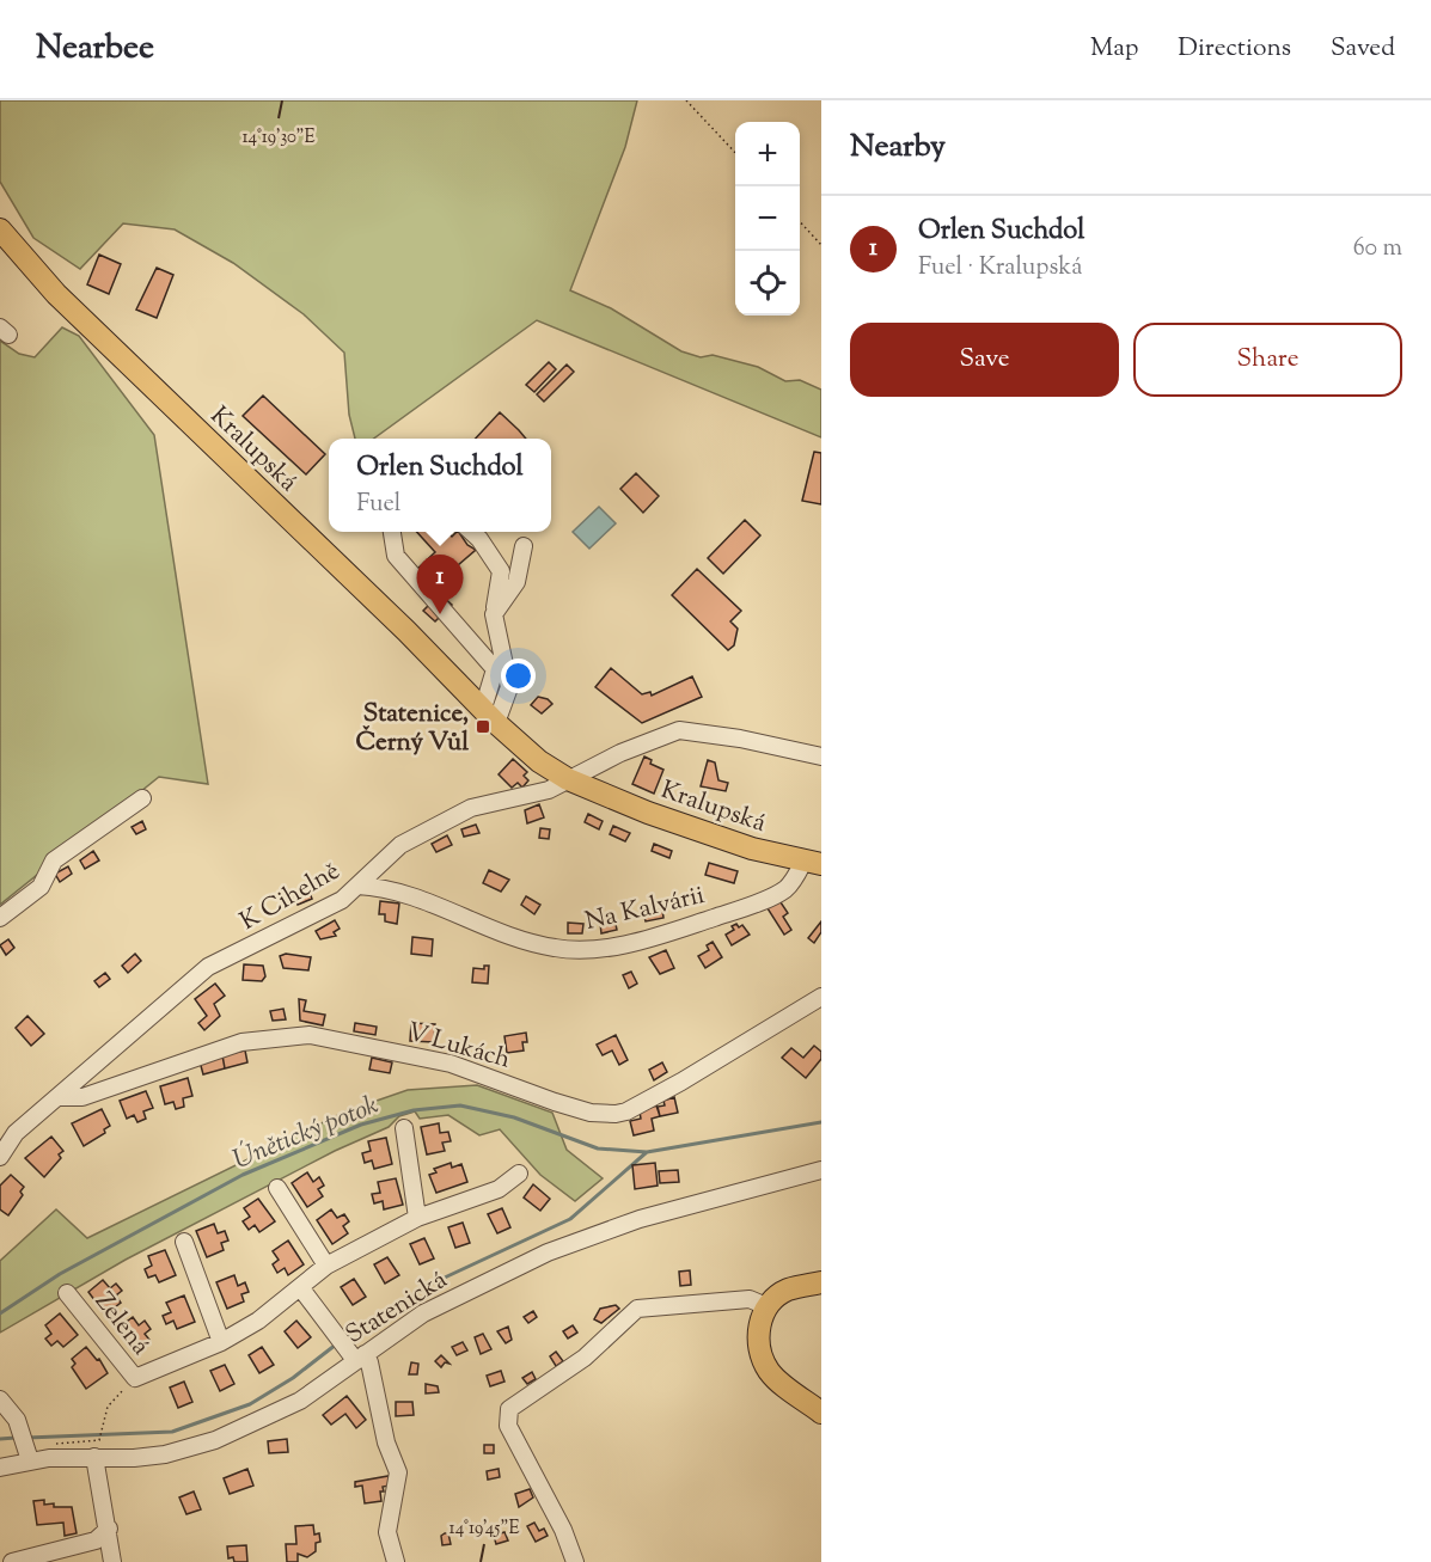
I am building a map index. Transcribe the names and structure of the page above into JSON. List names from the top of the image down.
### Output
{
  "streets": {
    "main road": ["Kralupská"],
    "street": [
      "K Cihelně",
      "Na Kalvárii",
      "V Lukách",
      "Statenická",
      "Zelená"
    ]
  },
  "crossings": [
    ["Kralupská", "K Cihelně"],
    ["Kralupská", "Na Kalvárii"],
    ["K Cihelně", "Na Kalvárii"],
    ["K Cihelně", "V Lukách"]
  ],
  "water": ["Únětický potok"],
  "places": {
    "transit": ["Statenice, Černý Vůl"]
  },
  "page": {
    "header": "Nearbee",
    "nav": ["Map", "Directions", "Saved"],
    "heading": "Nearby",
    "map_buttons": ["+", "−"],
    "list": [
      {
        "mark": "1",
        "name": "Orlen Suchdol",
        "note": "Fuel · Kralupská",
        "value": "60 m"
      }
    ],
    "buttons": ["Save", "Share"],
    "popup": ["Orlen Suchdol", "Fuel"],
    "pins": "1"
  },
  "coordinates": ["14°19'30\"E", "14°19'45\"E"]
}
